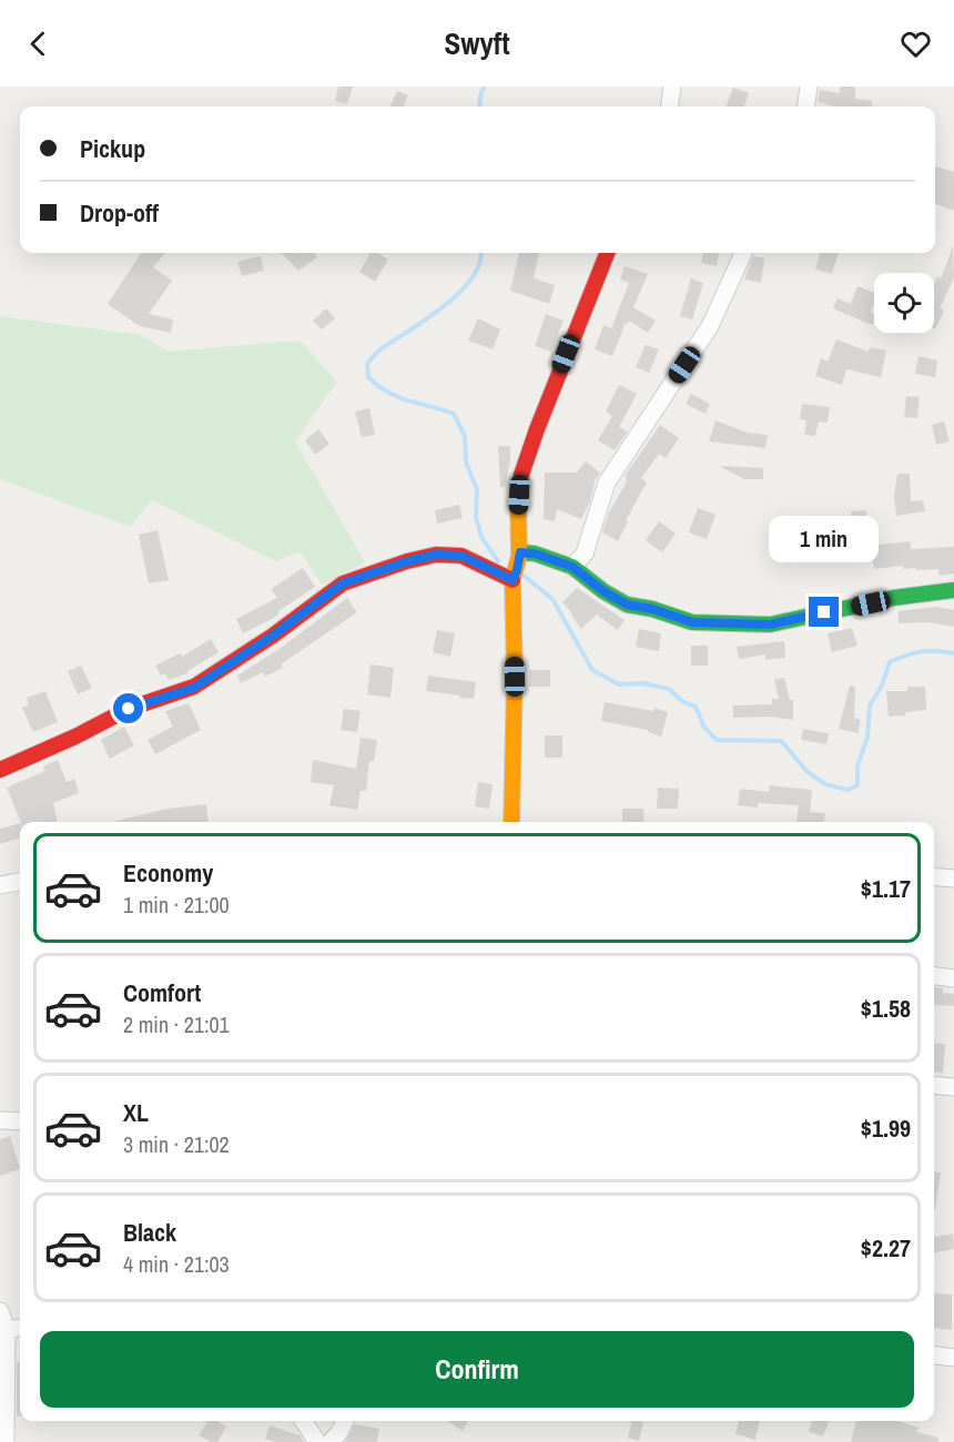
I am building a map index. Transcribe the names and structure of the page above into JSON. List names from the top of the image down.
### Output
{
  "page": {
    "header": "Swyft",
    "banner": ["Pickup", "Drop-off"],
    "bubble": "1 min",
    "list": [
      {
        "name": "Economy",
        "note": "1 min · 21:00",
        "value": "$1.17"
      },
      {
        "name": "Comfort",
        "note": "2 min · 21:01",
        "value": "$1.58"
      },
      {
        "name": "XL",
        "note": "3 min · 21:02",
        "value": "$1.99"
      },
      {
        "name": "Black",
        "note": "4 min · 21:03",
        "value": "$2.27"
      }
    ],
    "buttons": "Confirm"
  }
}
